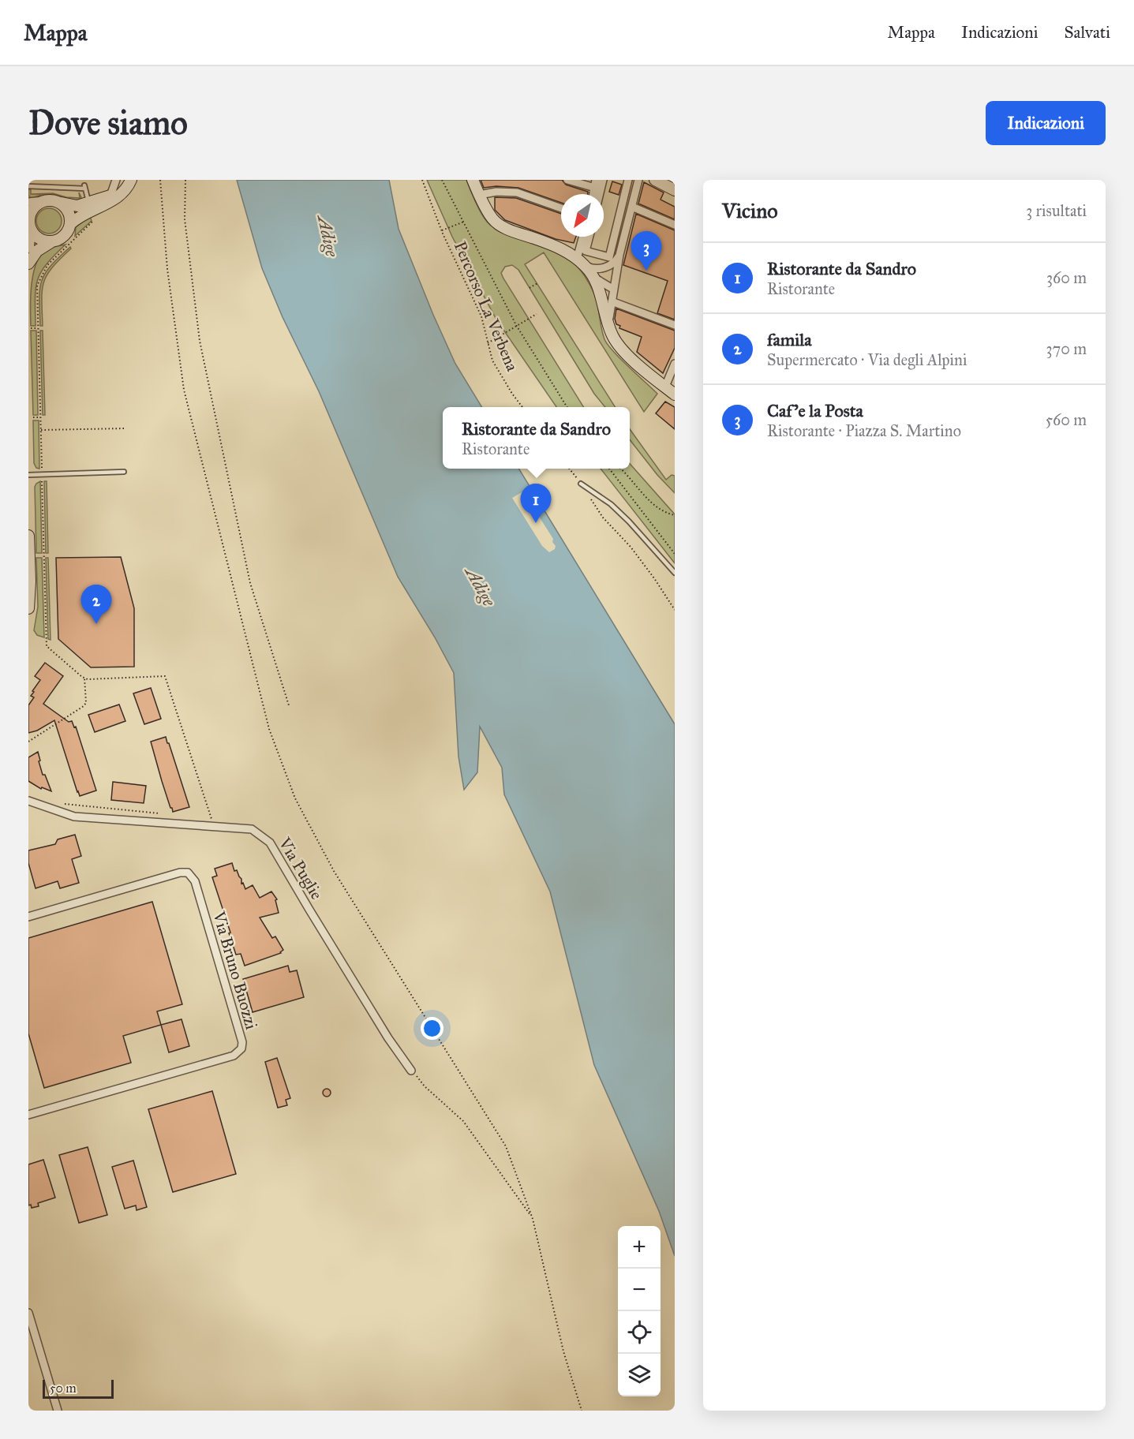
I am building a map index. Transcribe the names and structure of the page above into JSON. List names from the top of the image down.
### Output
{
  "streets": {
    "street": ["Via Puglie", "Via Bruno Buozzi"],
    "path": ["Percorso La Verbena"]
  },
  "water": ["Adige"],
  "scale_bar": "50 m",
  "north": "bottom left",
  "page": {
    "header": "Mappa",
    "nav": ["Mappa", "Indicazioni", "Salvati"],
    "buttons": "Indicazioni",
    "title": "Dove siamo",
    "heading": ["Vicino", "3 risultati"],
    "pins": ["3", "1", "2"],
    "list": [
      {
        "mark": "1",
        "name": "Ristorante da Sandro",
        "note": "Ristorante",
        "value": "360 m"
      },
      {
        "mark": "2",
        "name": "famila",
        "note": "Supermercato · Via degli Alpini",
        "value": "370 m"
      },
      {
        "mark": "3",
        "name": "Caf'e la Posta",
        "note": "Ristorante · Piazza S. Martino",
        "value": "560 m"
      }
    ],
    "popup": ["Ristorante da Sandro", "Ristorante"],
    "map_buttons": ["+", "−"],
    "scale": "50 m"
  }
}
